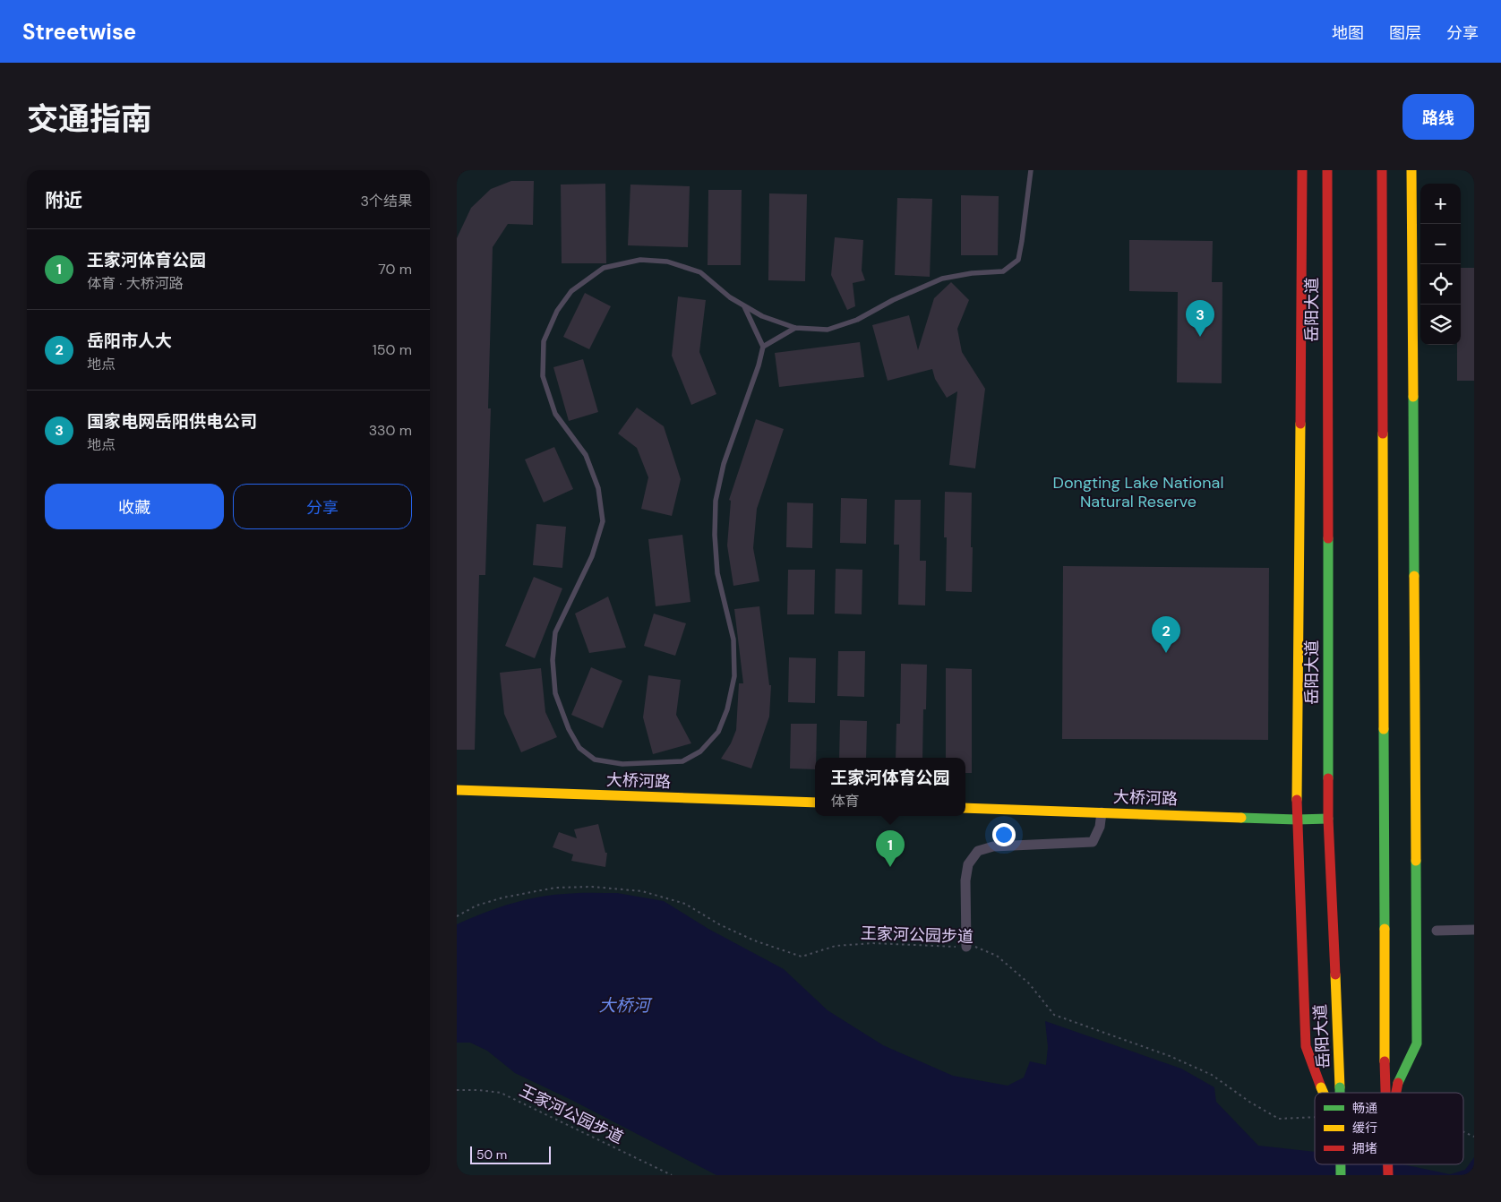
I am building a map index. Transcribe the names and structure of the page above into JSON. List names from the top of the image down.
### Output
{
  "streets": {
    "main road": ["岳阳大道", "大桥河路"],
    "path": ["王家河公园步道"]
  },
  "crossings": [
    ["岳阳大道", "大桥河路"]
  ],
  "water": ["大桥河"],
  "parks": ["Dongting Lake National Natural Reserve"],
  "legend": ["畅通", "缓行", "拥堵"],
  "scale_bar": "50 m",
  "page": {
    "header": "Streetwise",
    "nav": ["地图", "图层", "分享"],
    "title": "交通指南",
    "buttons": [
      "路线",
      ["收藏", "分享"]
    ],
    "heading": ["附近", "3个结果"],
    "map_buttons": ["+", "−"],
    "list": [
      {
        "mark": "1",
        "name": "王家河体育公园",
        "note": "体育 · 大桥河路",
        "value": "70 m"
      },
      {
        "mark": "2",
        "name": "岳阳市人大",
        "note": "地点",
        "value": "150 m"
      },
      {
        "mark": "3",
        "name": "国家电网岳阳供电公司",
        "note": "地点",
        "value": "330 m"
      }
    ],
    "pins": ["3", "2", "1"],
    "popup": ["王家河体育公园", "体育"],
    "scale": "50 m"
  }
}
